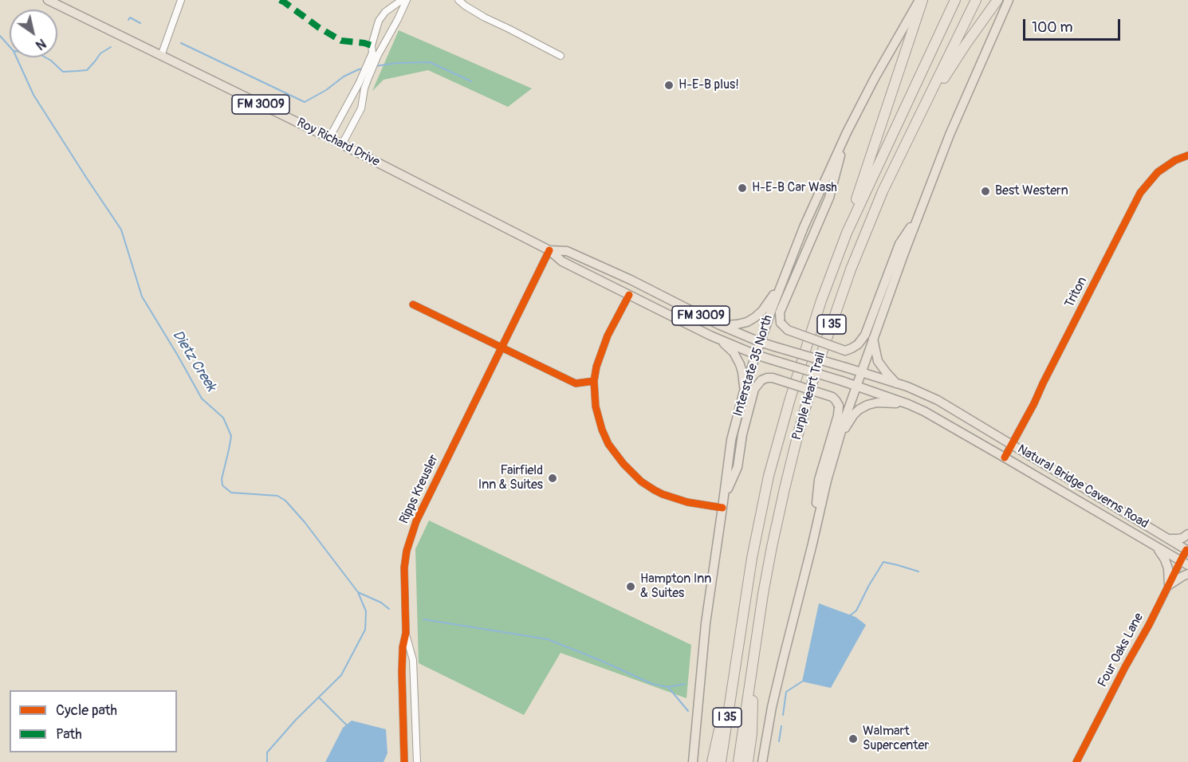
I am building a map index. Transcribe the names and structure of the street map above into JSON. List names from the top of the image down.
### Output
{
  "streets": {
    "highway": ["I 35", "Purple Heart Trail"],
    "main road": [
      "FM 3009",
      "Roy Richard Drive",
      "Interstate 35 North",
      "Natural Bridge Caverns Road"
    ],
    "street": ["Triton", "Ripps Kreusler", "Four Oaks Lane"]
  },
  "crossings": [
    ["FM 3009", "Roy Richard Drive"],
    ["FM 3009", "Interstate 35 North"],
    ["FM 3009", "Natural Bridge Caverns Road"],
    ["Roy Richard Drive", "Interstate 35 North"],
    ["Roy Richard Drive", "Natural Bridge Caverns Road"],
    ["Roy Richard Drive", "Ripps Kreusler"],
    ["Triton", "Natural Bridge Caverns Road"],
    ["Interstate 35 North", "Natural Bridge Caverns Road"],
    ["Natural Bridge Caverns Road", "Four Oaks Lane"]
  ],
  "water": ["Dietz Creek"],
  "places": [
    "H-E-B plus!",
    "H-E-B Car Wash",
    "Best Western",
    "Fairfield Inn & Suites",
    "Hampton Inn & Suites",
    "Walmart Supercenter"
  ],
  "legend": ["Cycle path", "Path"],
  "scale_bar": "100 m",
  "north": "bottom right"
}
